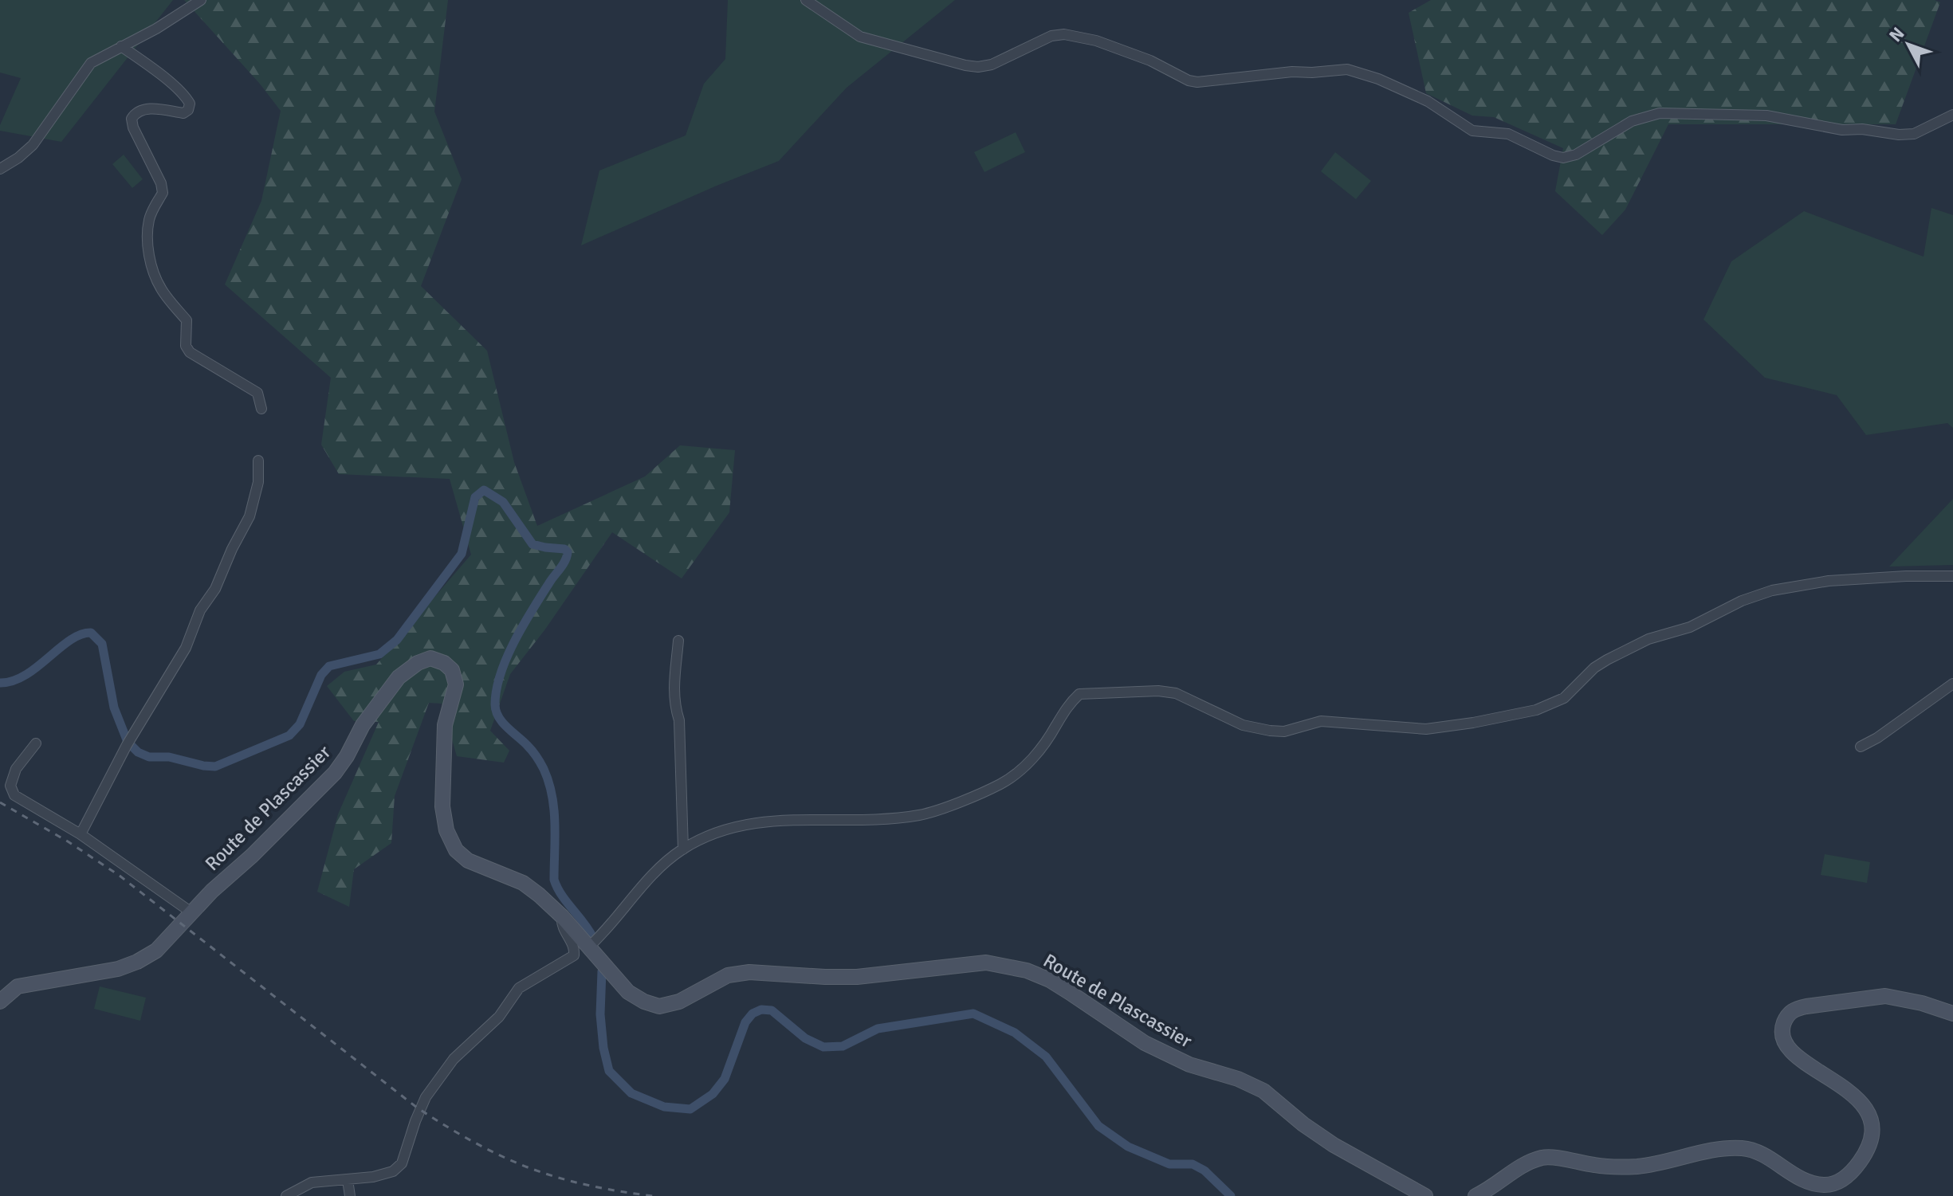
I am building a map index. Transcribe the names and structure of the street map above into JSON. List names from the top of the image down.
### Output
{
  "streets": {
    "street": ["Route de Plascassier"]
  },
  "north": "top left"
}
